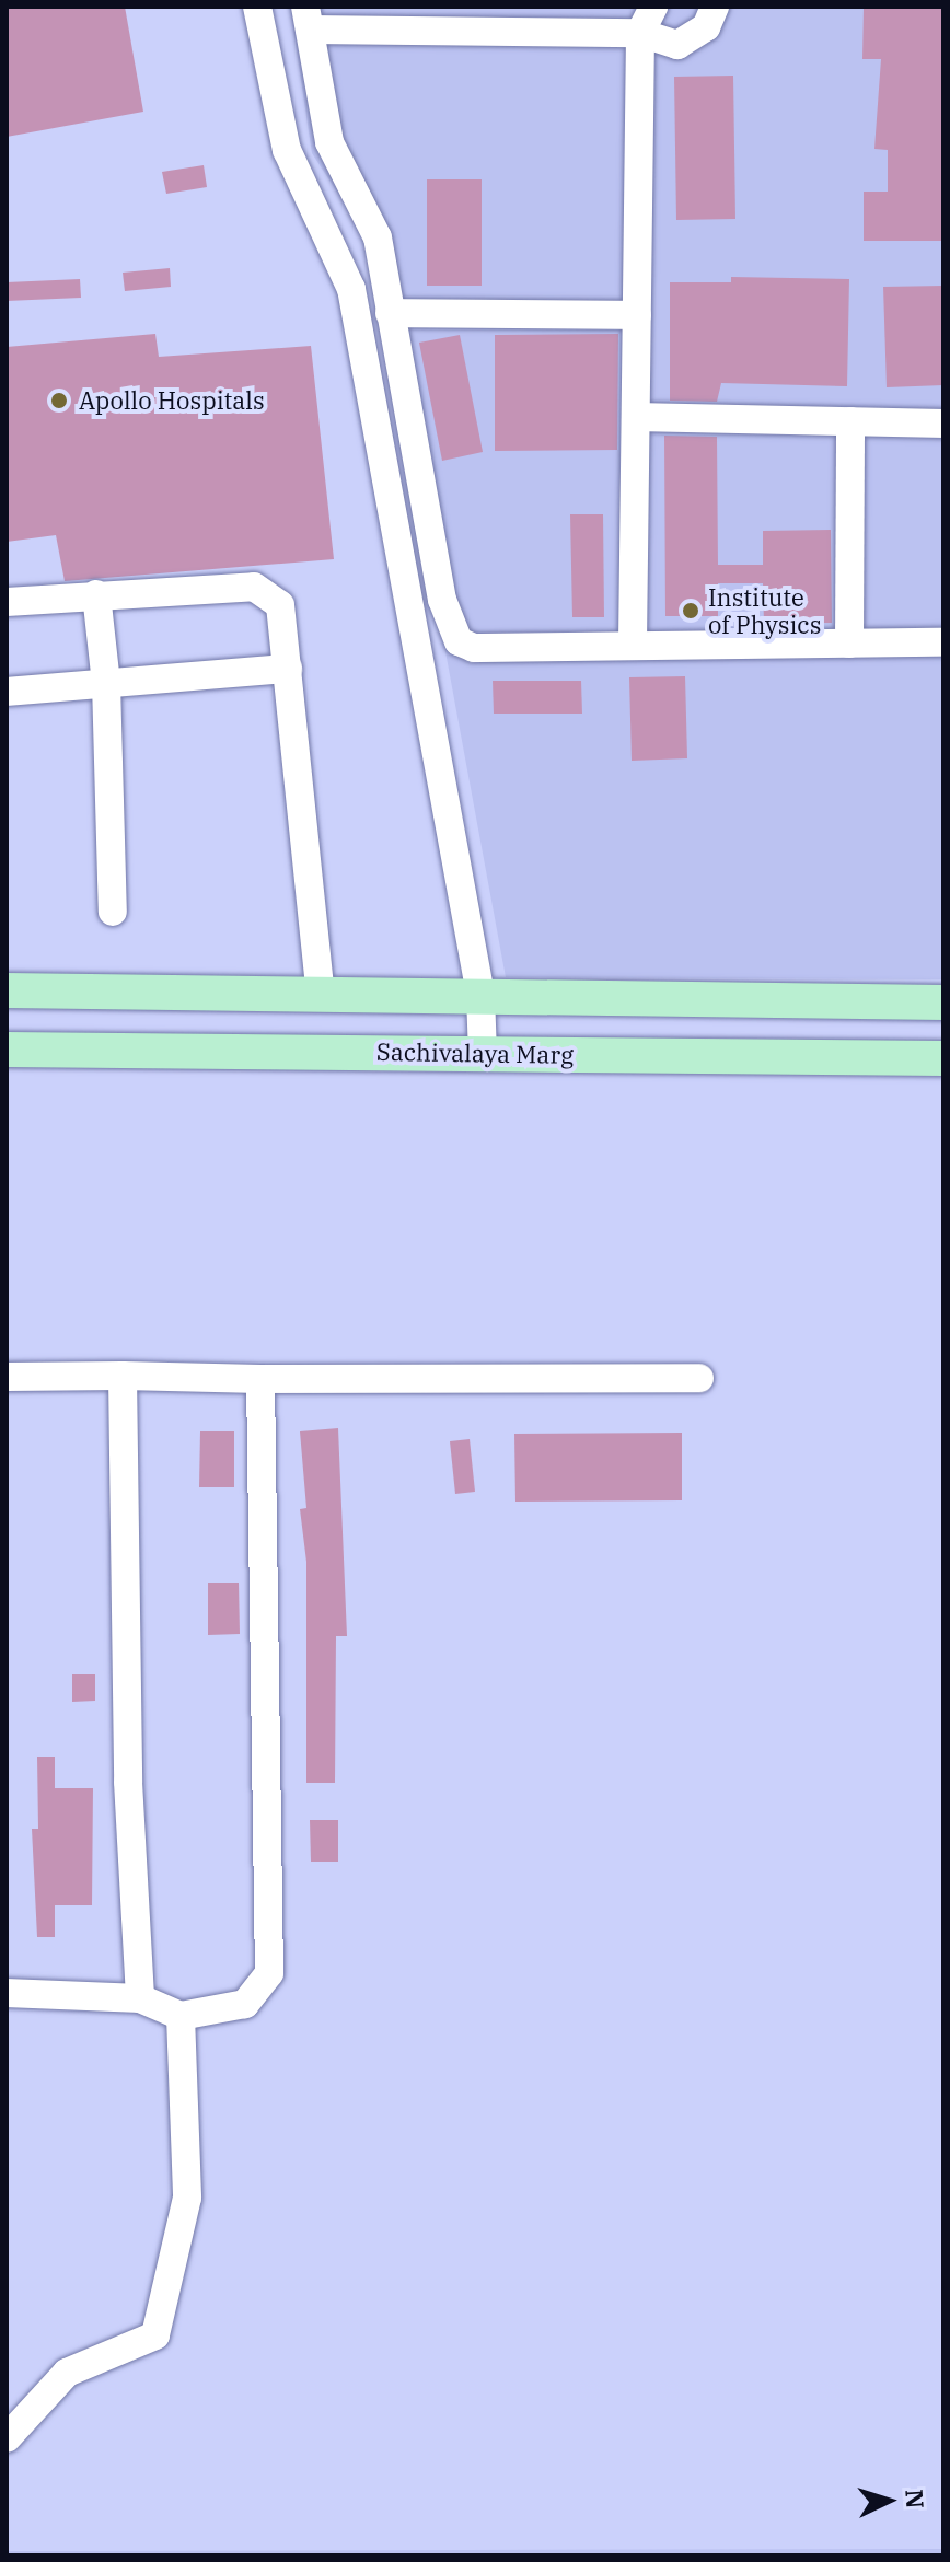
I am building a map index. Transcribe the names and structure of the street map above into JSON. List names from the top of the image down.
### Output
{
  "streets": {
    "main road": ["Sachivalaya Marg"]
  },
  "places": ["Apollo Hospitals", "Institute of Physics"],
  "north": "right"
}
